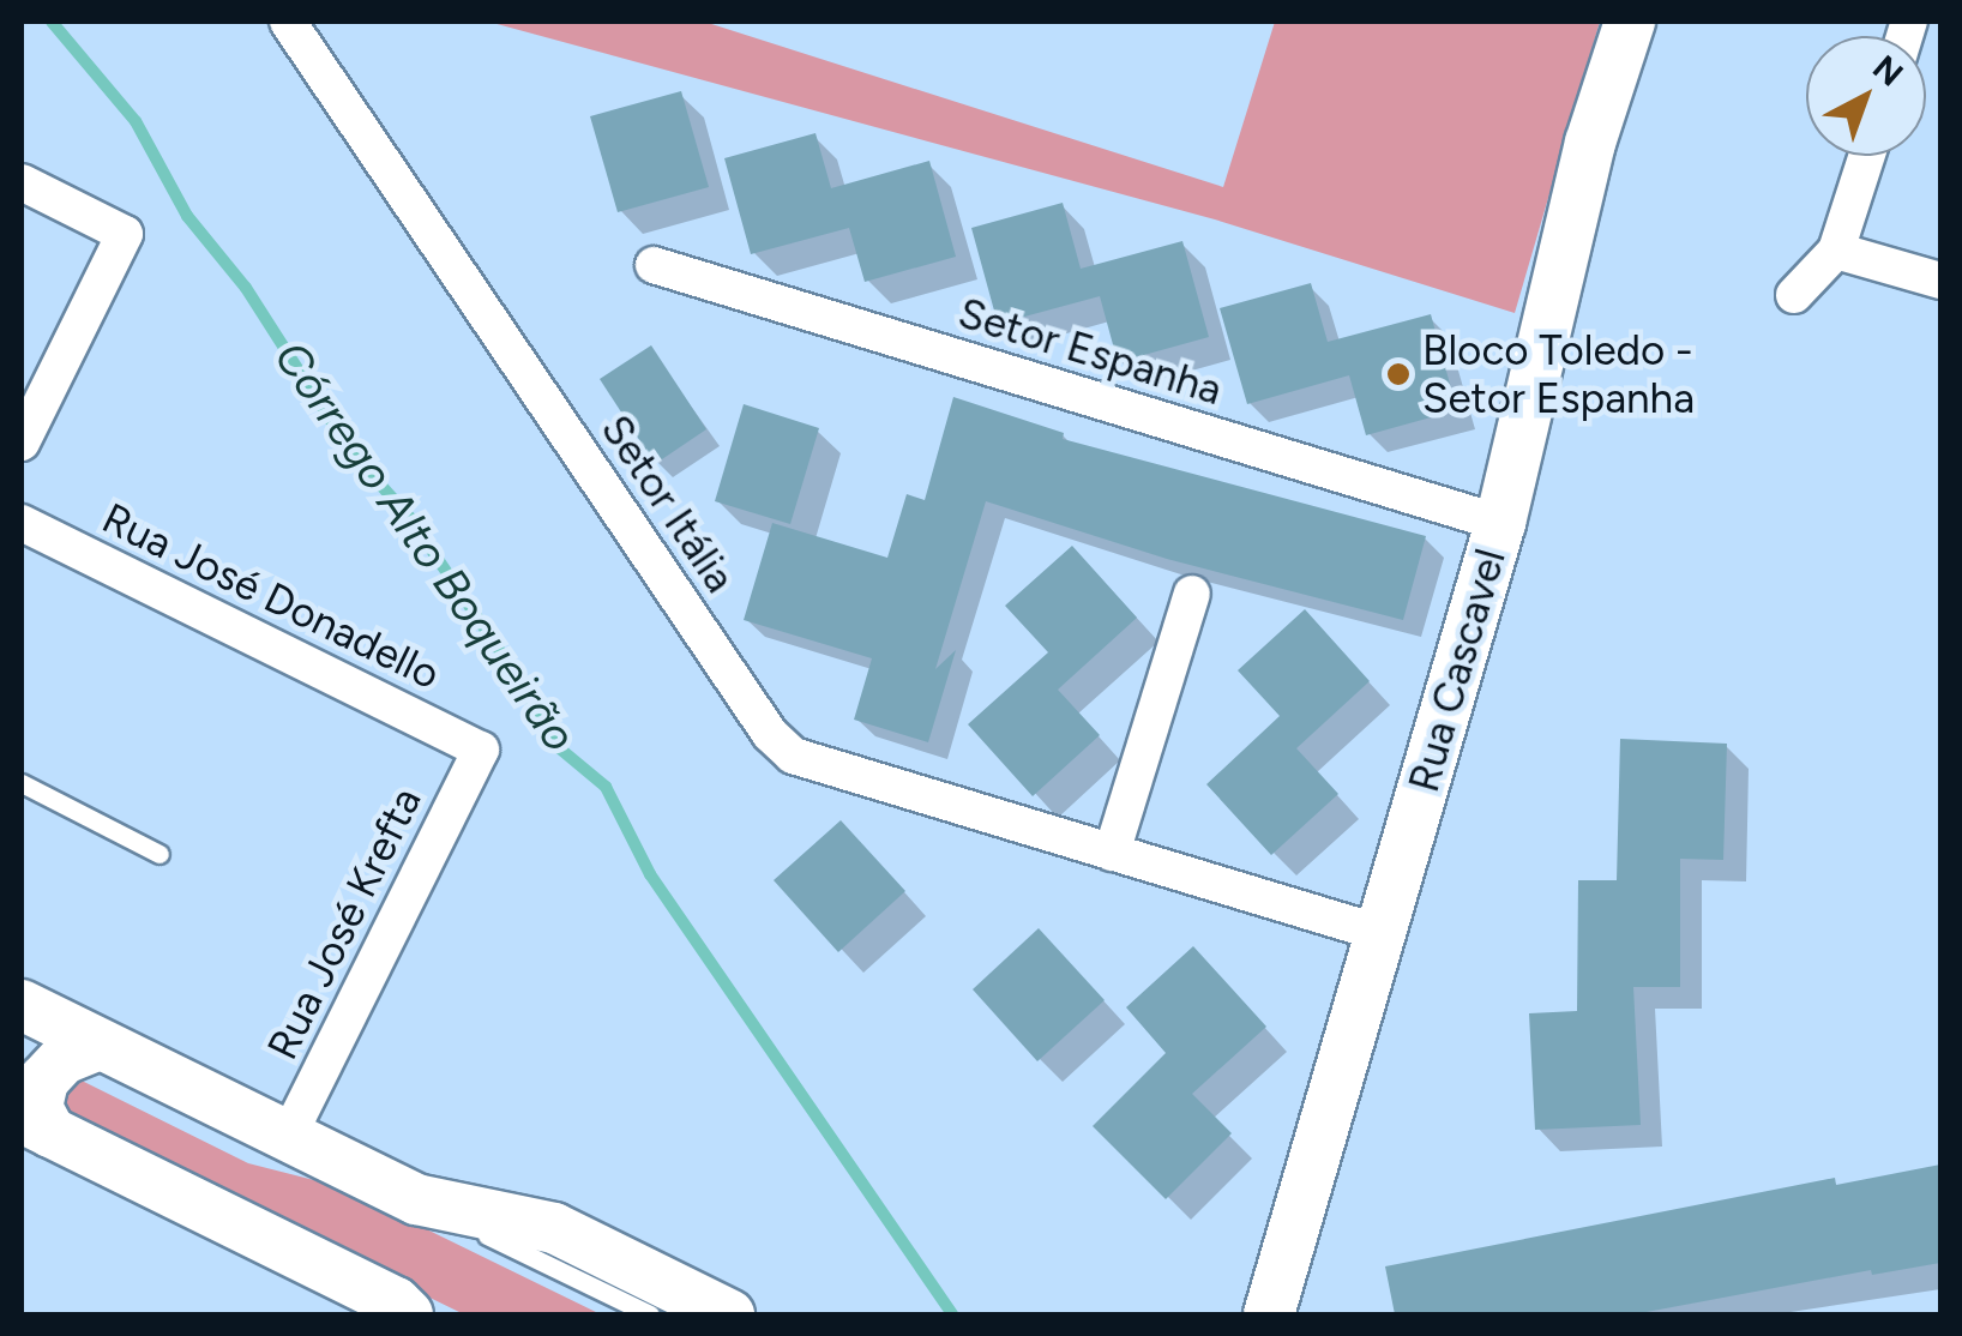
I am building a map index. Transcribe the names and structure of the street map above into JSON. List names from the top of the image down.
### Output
{
  "streets": {
    "main road": ["Rua Cascavel"],
    "street": [
      "Setor Espanha",
      "Setor Itália",
      "Rua José Donadello",
      "Rua José Krefta"
    ]
  },
  "crossings": [
    ["Setor Espanha", "Rua Cascavel"],
    ["Setor Itália", "Rua Cascavel"],
    ["Rua José Donadello", "Rua José Krefta"]
  ],
  "water": ["Córrego Alto Boqueirão"],
  "places": ["Bloco Toledo - Setor Espanha"],
  "north": "top right"
}
